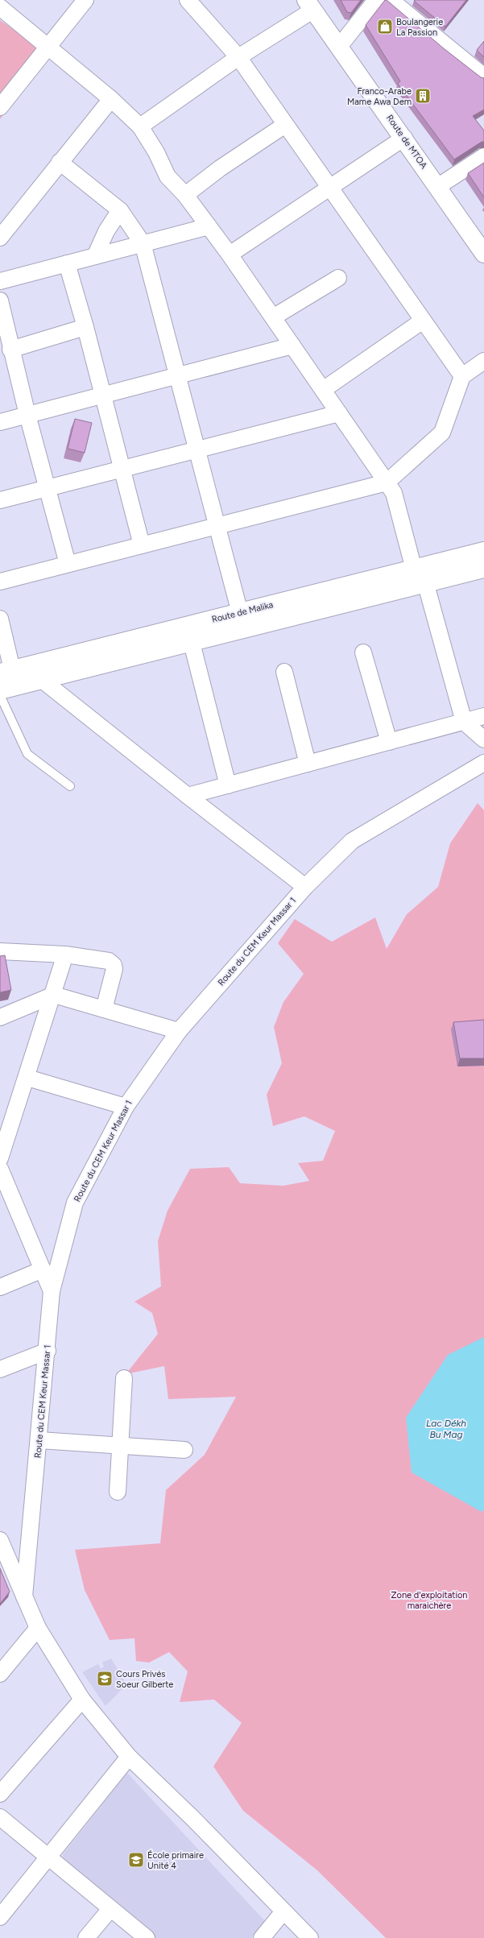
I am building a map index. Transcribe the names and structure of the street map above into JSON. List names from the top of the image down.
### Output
{
  "streets": {
    "main road": ["Route de MTOA", "Route de Malika"],
    "street": ["Route du CEM Keur Massar 1"]
  },
  "water": ["Lac Dékh Bu Mag"],
  "parks": ["Zone d'exploitation maraichère"],
  "places": {
    "shop": ["Boulangerie La Passion"],
    "building": ["Franco-Arabe Mame Awa Dem"],
    "school or university": ["Cours Privés Soeur Gilberte", "École primaire Unité 4"]
  }
}
